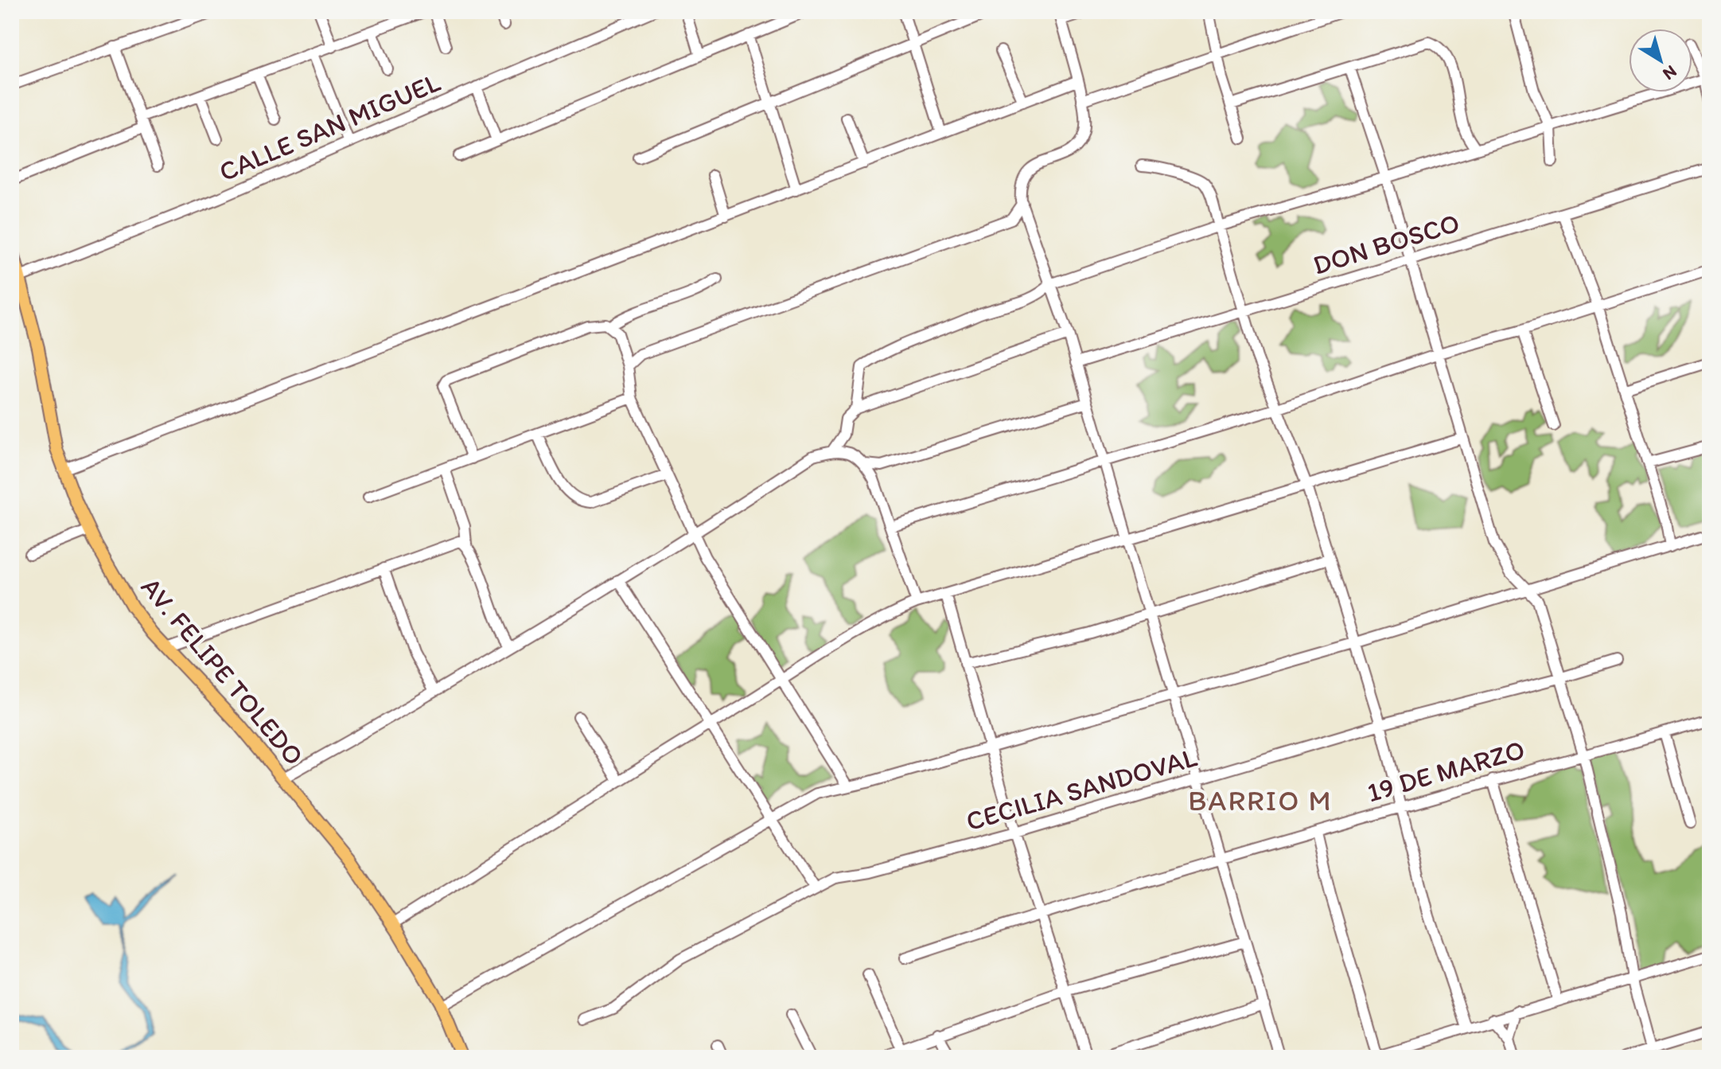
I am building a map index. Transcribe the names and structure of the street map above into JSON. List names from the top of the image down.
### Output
{
  "streets": {
    "main road": ["AV. FELIPE TOLEDO"],
    "street": [
      "CALLE SAN MIGUEL",
      "DON BOSCO",
      "19 DE MARZO",
      "CECILIA SANDOVAL"
    ]
  },
  "crossings": [
    ["CALLE SAN MIGUEL", "AV. FELIPE TOLEDO"]
  ],
  "districts": ["BARRIO M"],
  "north": "bottom right"
}
